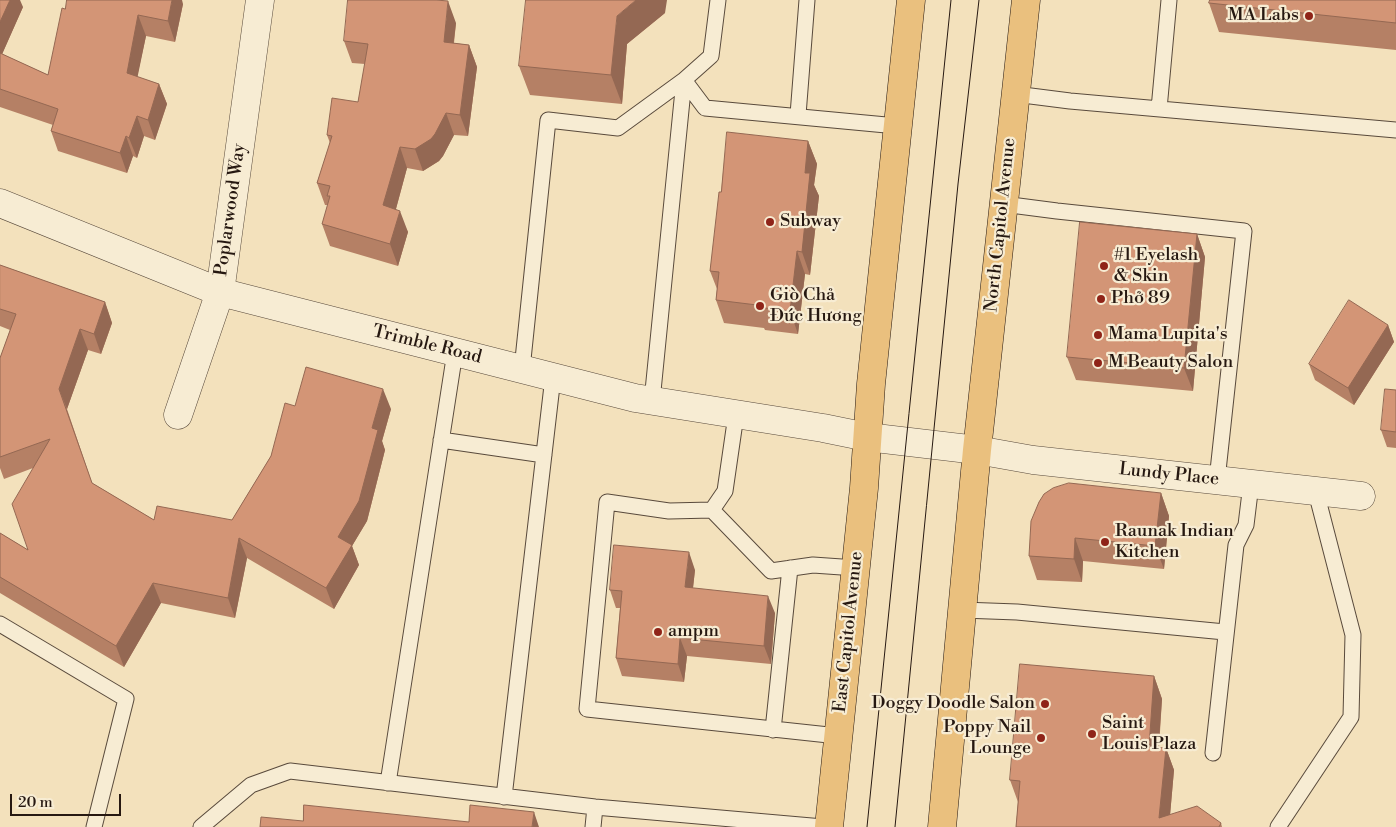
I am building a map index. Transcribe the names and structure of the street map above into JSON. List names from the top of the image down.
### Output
{
  "streets": {
    "main road": ["North Capitol Avenue", "East Capitol Avenue"],
    "street": ["Poplarwood Way", "Trimble Road", "Lundy Place"]
  },
  "crossings": [
    ["Poplarwood Way", "Trimble Road"],
    ["North Capitol Avenue", "Lundy Place"],
    ["Trimble Road", "Lundy Place"],
    ["Trimble Road", "East Capitol Avenue"],
    ["Lundy Place", "East Capitol Avenue"]
  ],
  "places": [
    "MA Labs",
    "Subway",
    "#1 Eyelash & Skin",
    "Phở 89",
    "Giò Chả Đức Hương",
    "Mama Lupita's",
    "M Beauty Salon",
    "Raunak Indian Kitchen",
    "ampm",
    "Doggy Doodle Salon",
    "Saint Louis Plaza",
    "Poppy Nail Lounge"
  ],
  "scale_bar": "20 m"
}
